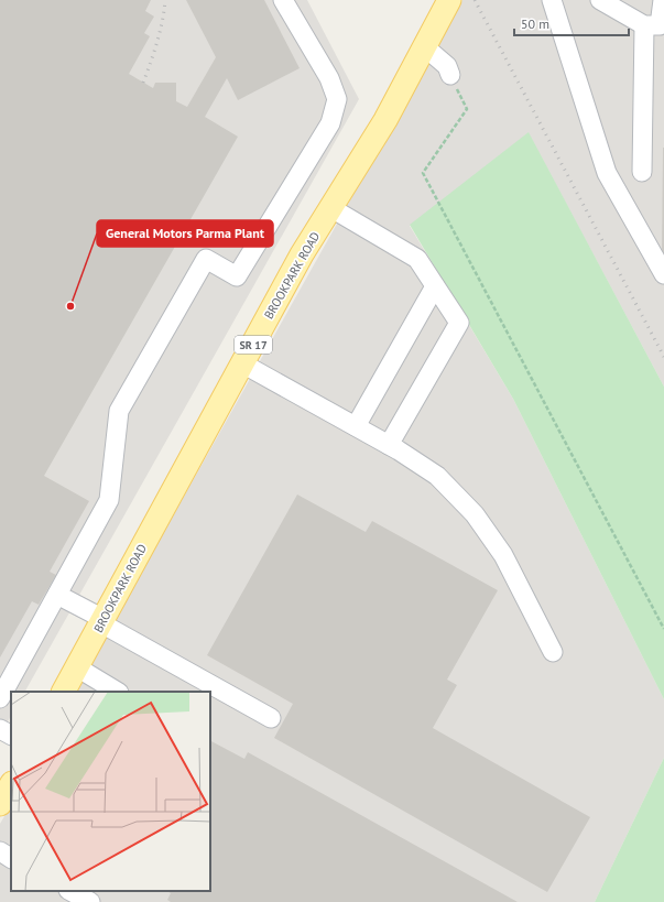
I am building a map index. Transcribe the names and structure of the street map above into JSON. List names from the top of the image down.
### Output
{
  "streets": {
    "main road": ["BROOKPARK ROAD", "SR 17"]
  },
  "places": ["General Motors Parma Plant"],
  "scale_bar": "50 m"
}
